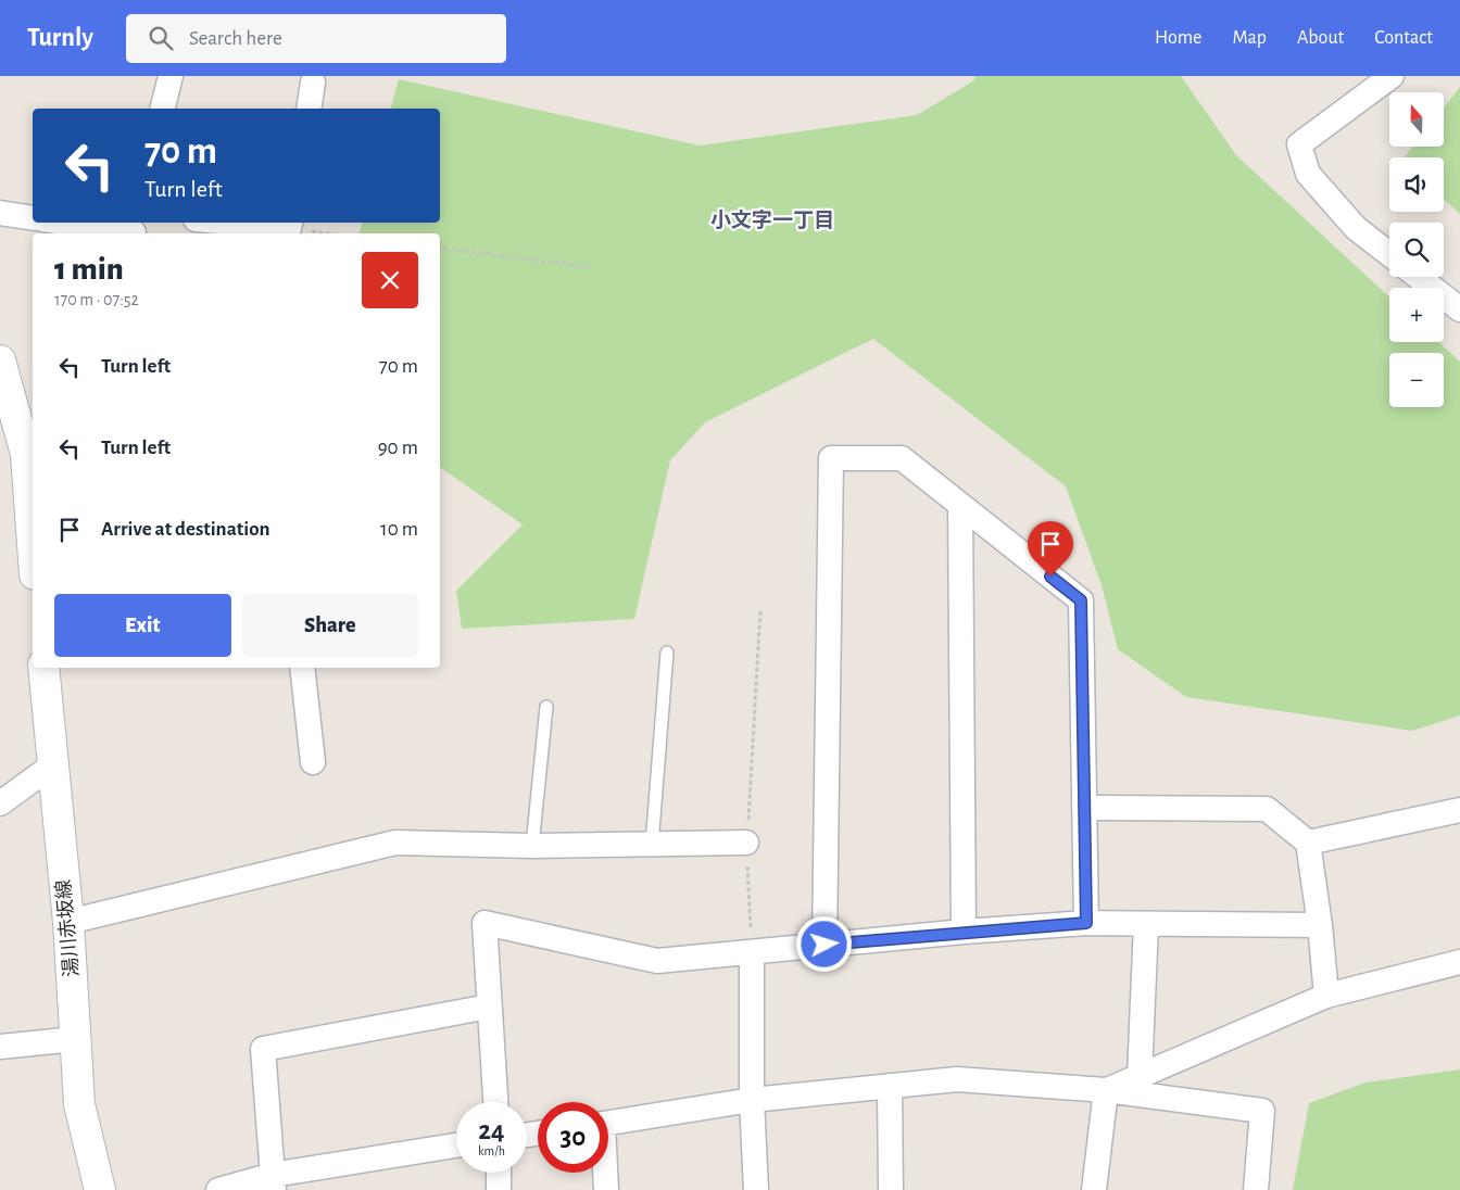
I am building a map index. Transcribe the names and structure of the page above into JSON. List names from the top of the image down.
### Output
{
  "streets": {
    "main road": ["湯川赤坂線"]
  },
  "districts": ["小文字一丁目"],
  "north": "top",
  "page": {
    "header": "Turnly",
    "search": "Search here",
    "nav": [
      "Home",
      "Map",
      "About",
      "Contact"
    ],
    "map_buttons": ["+", "−"],
    "turn": ["70 m", "Turn left"],
    "heading": ["1 min", "170 m · 07:52"],
    "list": [
      {
        "name": "Turn left",
        "value": "70 m"
      },
      {
        "name": "Turn left",
        "value": "90 m"
      },
      {
        "name": "Arrive at destination",
        "value": "10 m"
      }
    ],
    "buttons": ["Exit", "Share"],
    "speed": "24 km/h",
    "limit": "30"
  }
}
